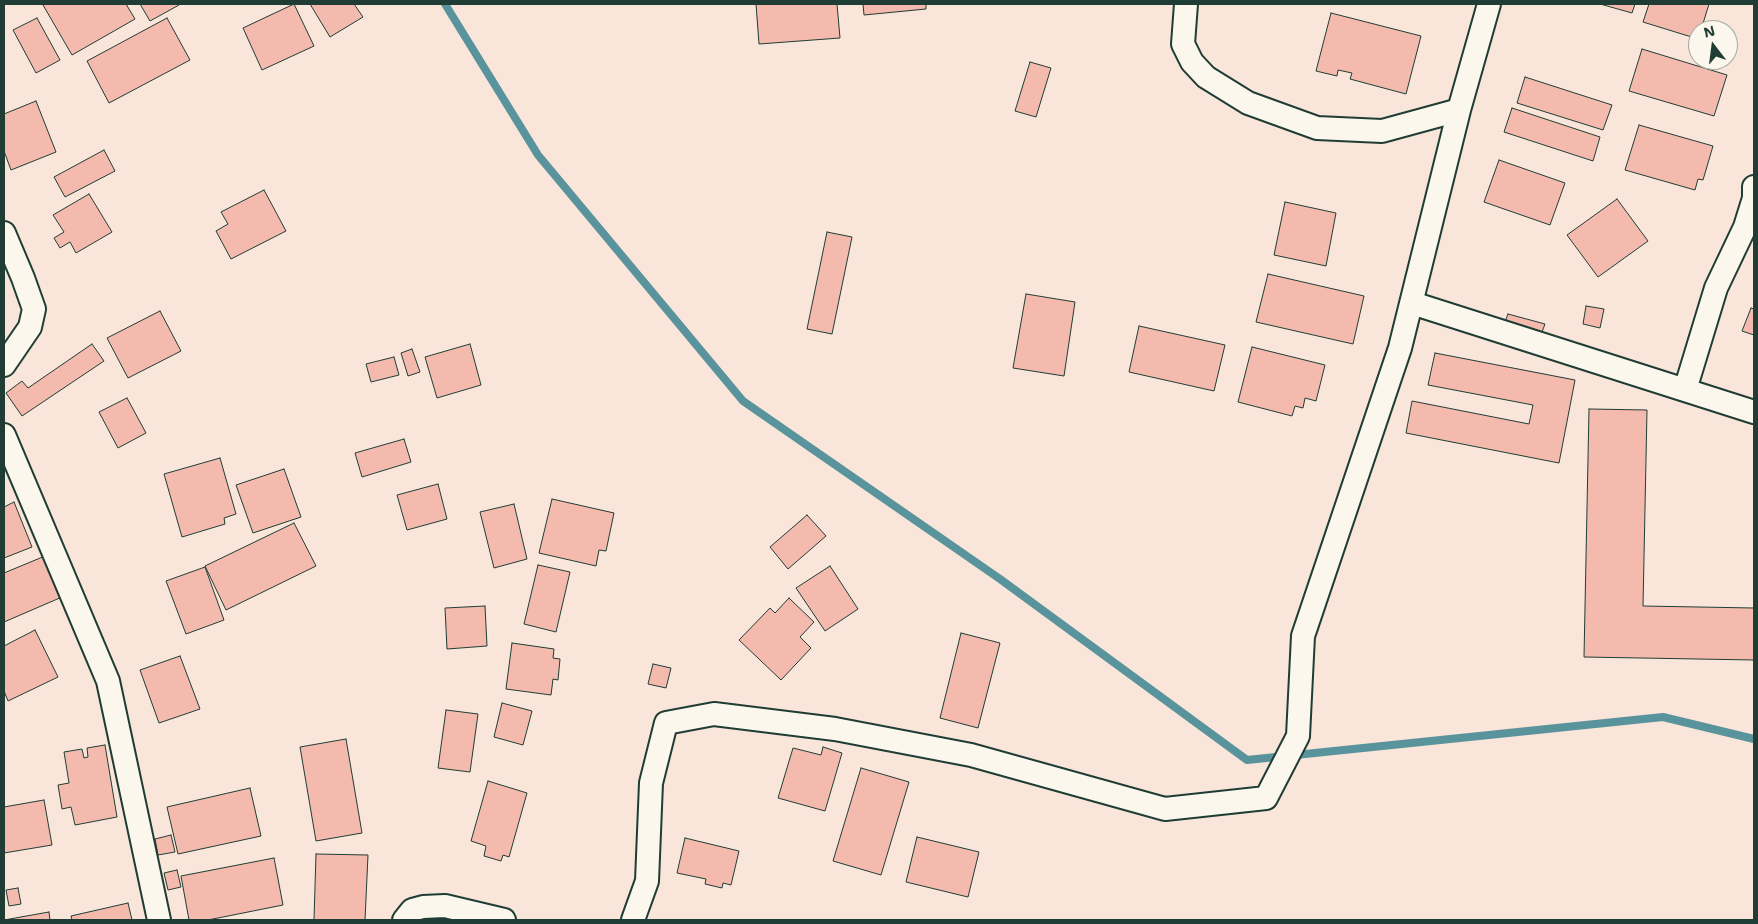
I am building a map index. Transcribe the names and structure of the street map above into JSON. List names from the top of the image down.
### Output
{
  "north": "top"
}
